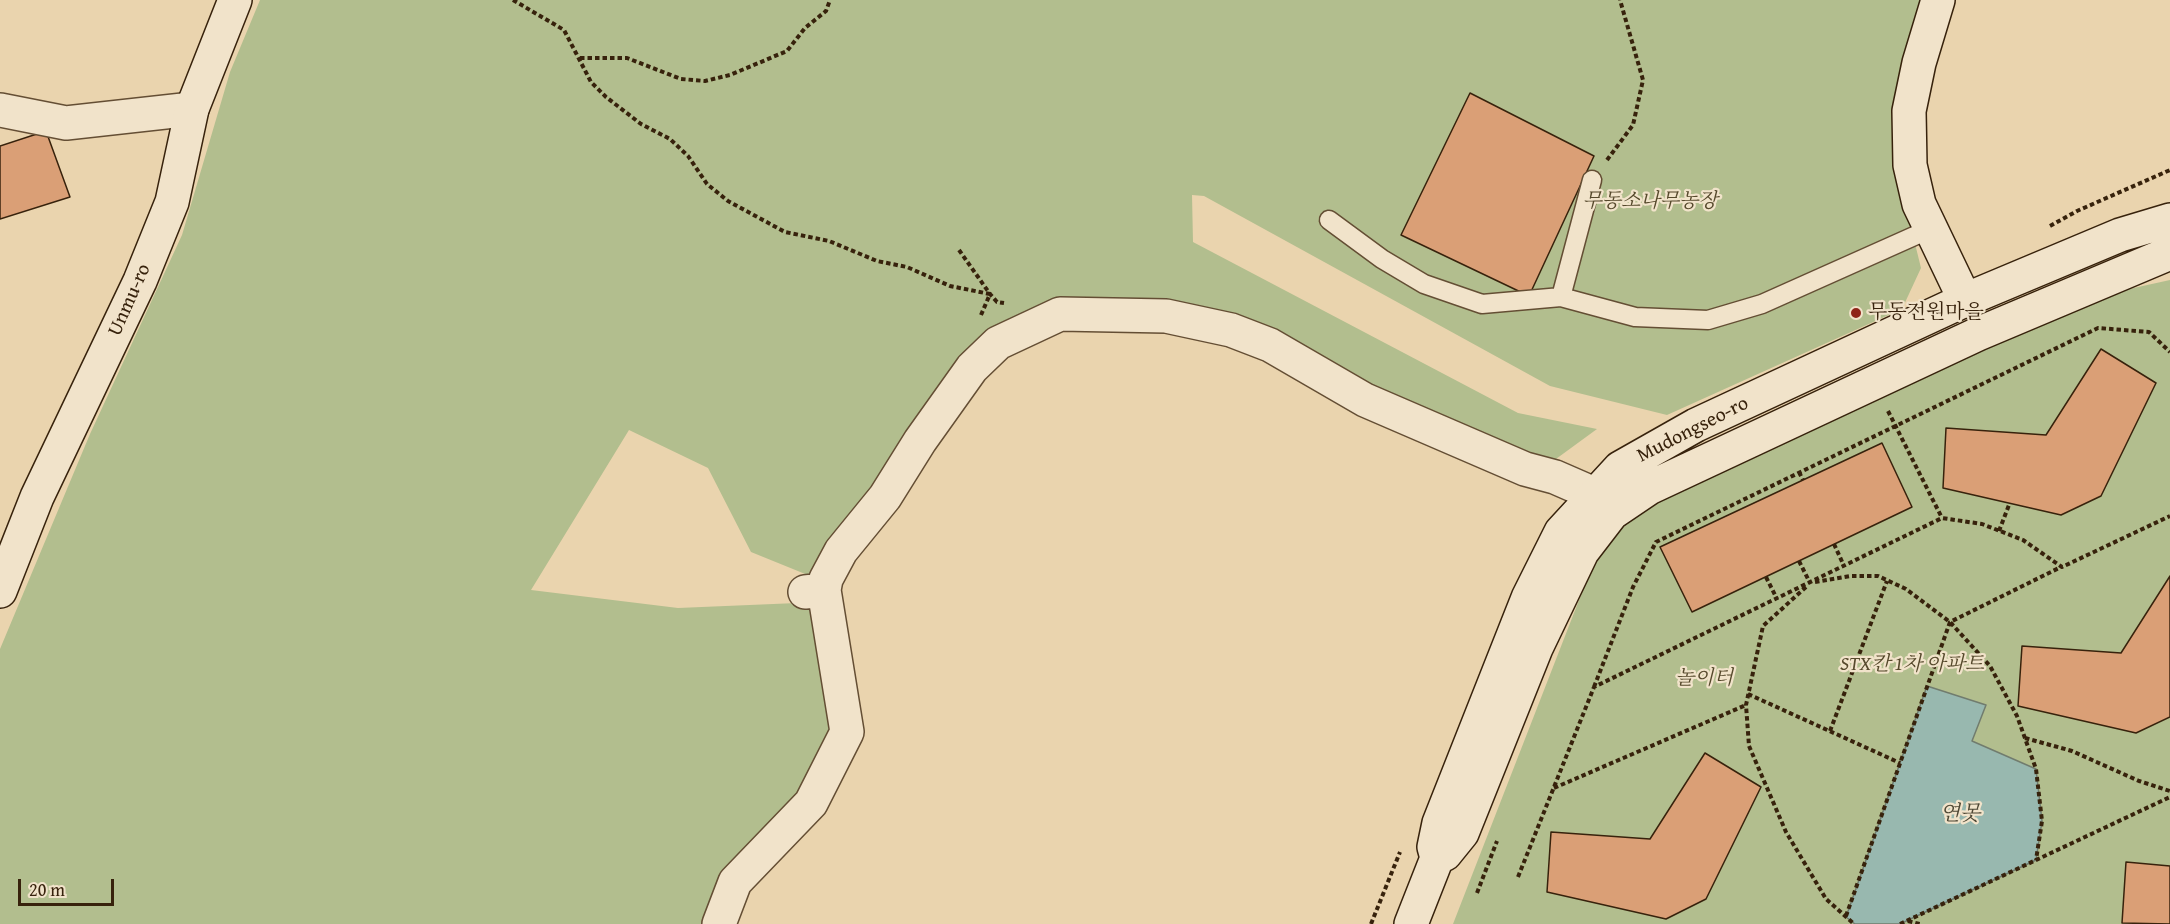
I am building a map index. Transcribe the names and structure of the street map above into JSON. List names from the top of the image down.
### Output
{
  "streets": {
    "street": ["Unmu-ro", "Mudongseo-ro"]
  },
  "water": ["연못"],
  "parks": ["무동소나무농장", "STX칸 1차 아파트", "놀이터"],
  "places": ["무동전원마을"],
  "scale_bar": "20 m"
}
